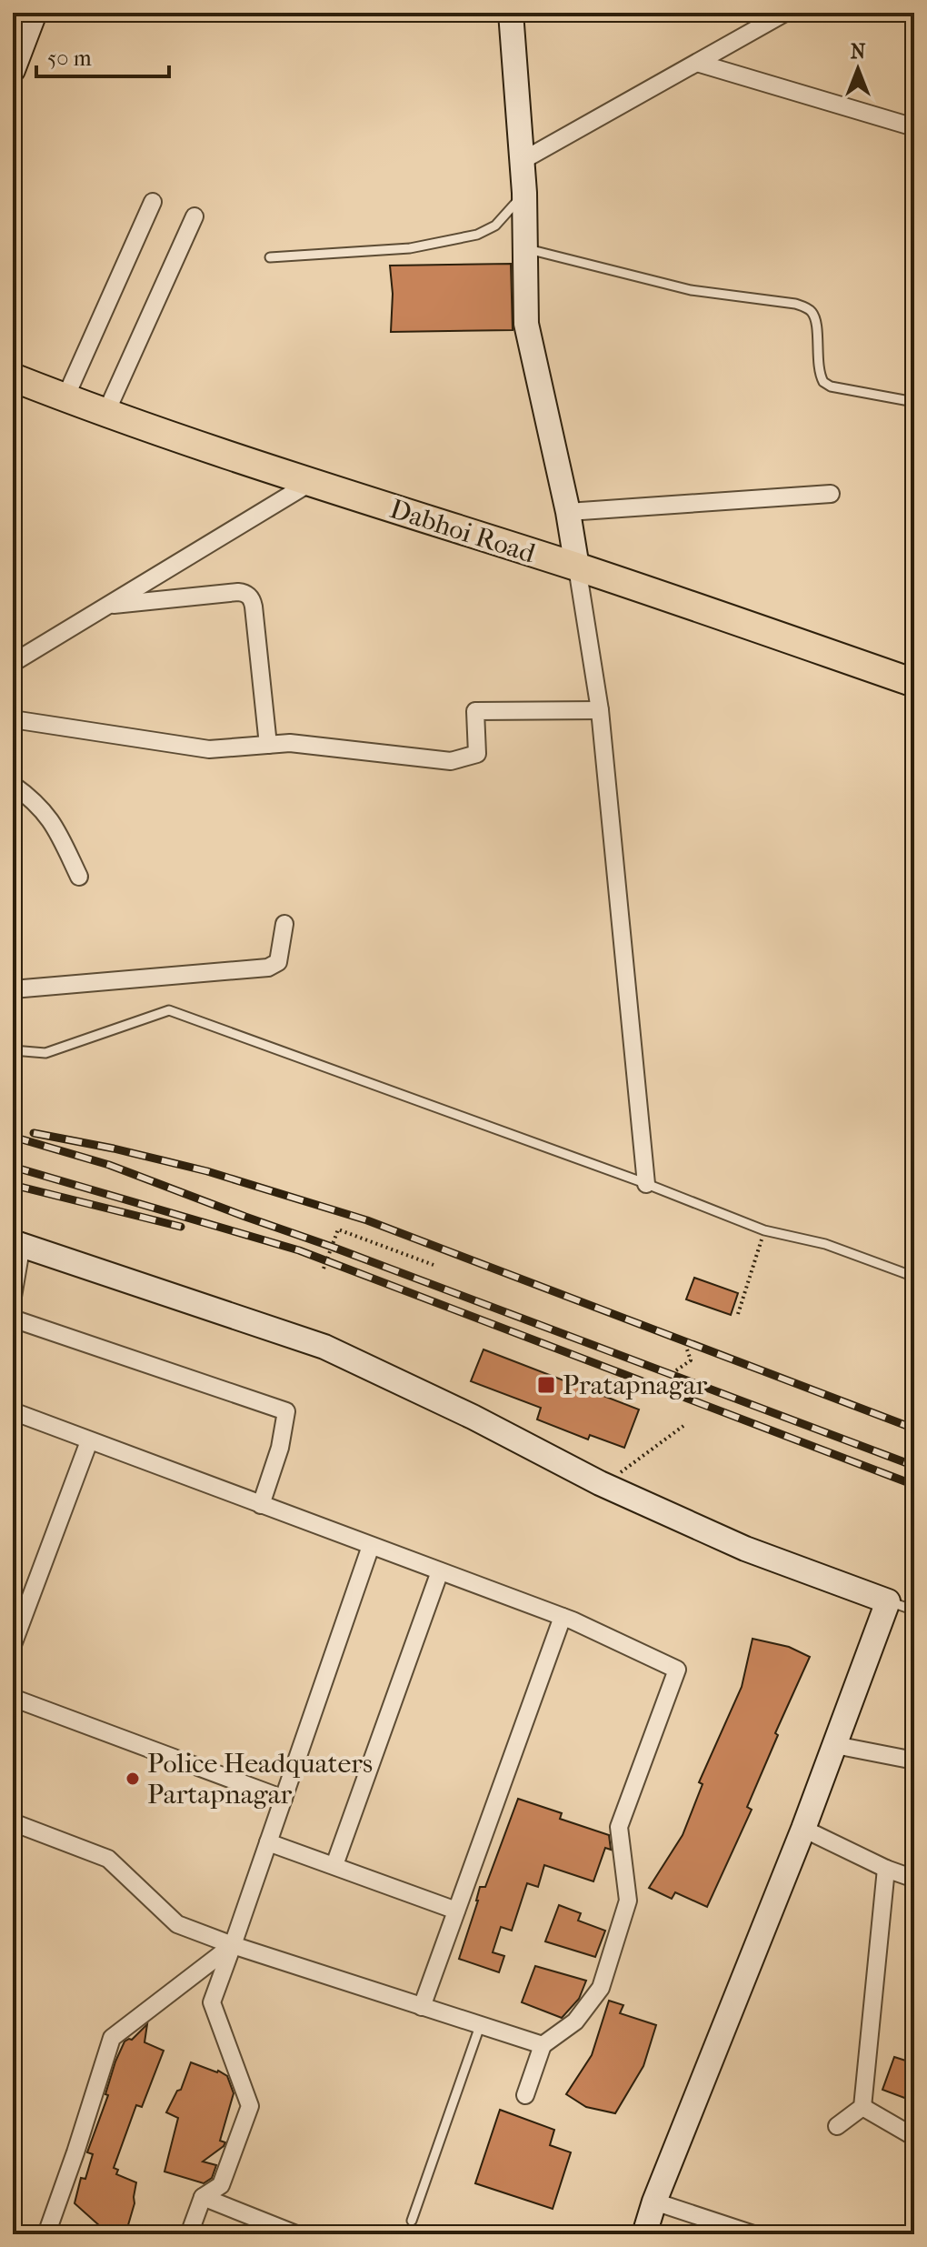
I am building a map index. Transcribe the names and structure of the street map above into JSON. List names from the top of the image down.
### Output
{
  "streets": {
    "main road": ["Dabhoi Road"]
  },
  "places": {
    "transit": ["Pratapnagar"],
    "other": ["Police Headquaters Partapnagar"]
  },
  "scale_bar": "50 m",
  "north": "top"
}
